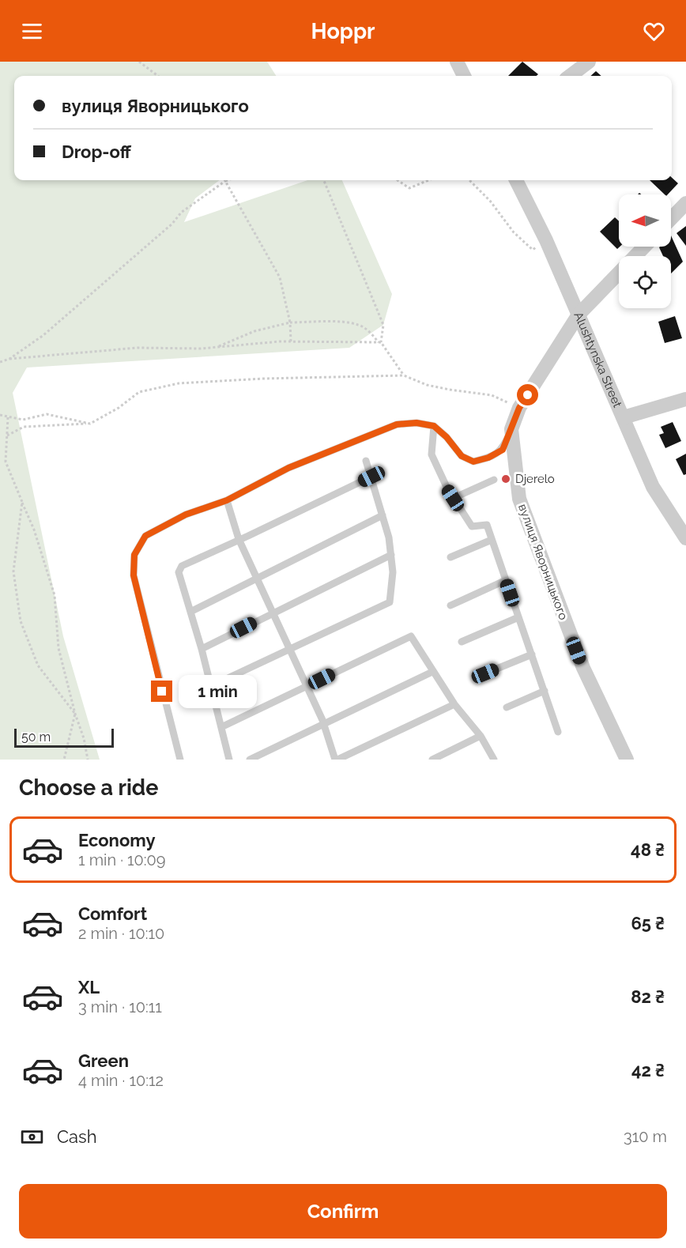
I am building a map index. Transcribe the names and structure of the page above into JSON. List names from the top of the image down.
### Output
{
  "streets": {
    "street": ["Alushtynska Street", "вулиця Яворницького"]
  },
  "crossings": [
    ["Alushtynska Street", "вулиця Яворницького"]
  ],
  "places": ["Djerelo"],
  "scale_bar": "50 m",
  "north": "left",
  "page": {
    "header": "Hoppr",
    "banner": ["вулиця Яворницького", "Drop-off"],
    "bubble": "1 min",
    "scale": "50 m",
    "heading": "Choose a ride",
    "list": [
      {
        "name": "Economy",
        "note": "1 min · 10:09",
        "value": "48 ₴"
      },
      {
        "name": "Comfort",
        "note": "2 min · 10:10",
        "value": "65 ₴"
      },
      {
        "name": "XL",
        "note": "3 min · 10:11",
        "value": "82 ₴"
      },
      {
        "name": "Green",
        "note": "4 min · 10:12",
        "value": "42 ₴"
      }
    ],
    "pay": ["Cash", "310 m"],
    "buttons": "Confirm"
  }
}
